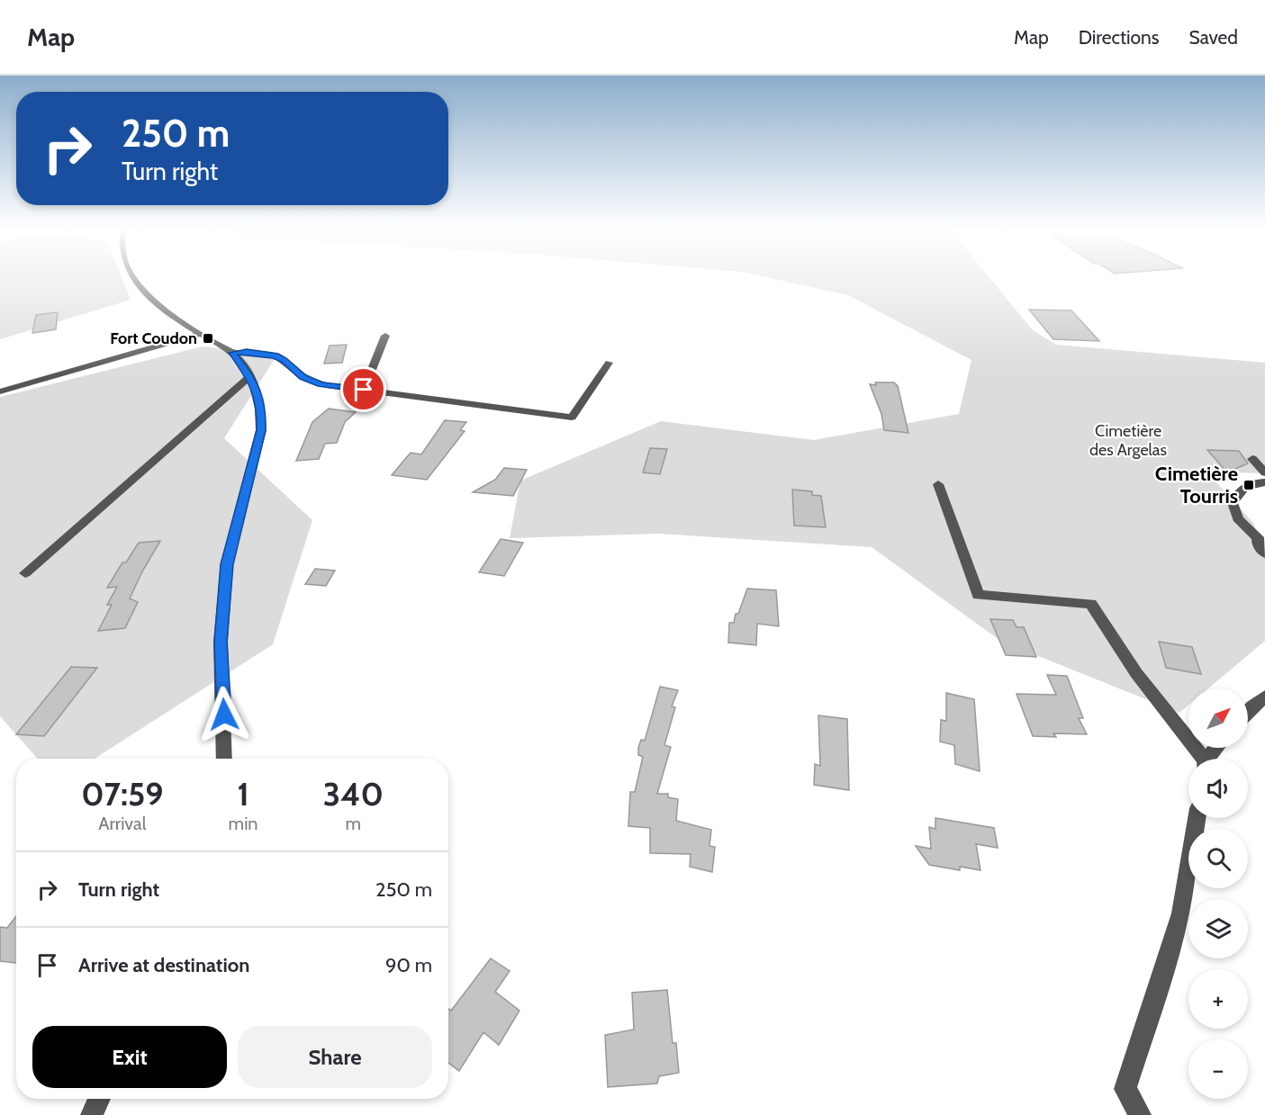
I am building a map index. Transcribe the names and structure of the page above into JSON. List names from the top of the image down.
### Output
{
  "parks": ["Cimetière des Argelas"],
  "places": {
    "transit": ["Fort Coudon", "Cimetière Tourris"]
  },
  "north": "top right",
  "page": {
    "header": "Map",
    "nav": ["Map", "Directions", "Saved"],
    "turn": ["250 m", "Turn right"],
    "map_buttons": ["+", "−"],
    "eta": [
      "07:59",
      "Arrival",
      "1",
      "min",
      "340",
      "m"
    ],
    "list": [
      {
        "name": "Turn right",
        "value": "250 m"
      },
      {
        "name": "Arrive at destination",
        "value": "90 m"
      }
    ],
    "buttons": ["Exit", "Share"]
  }
}
